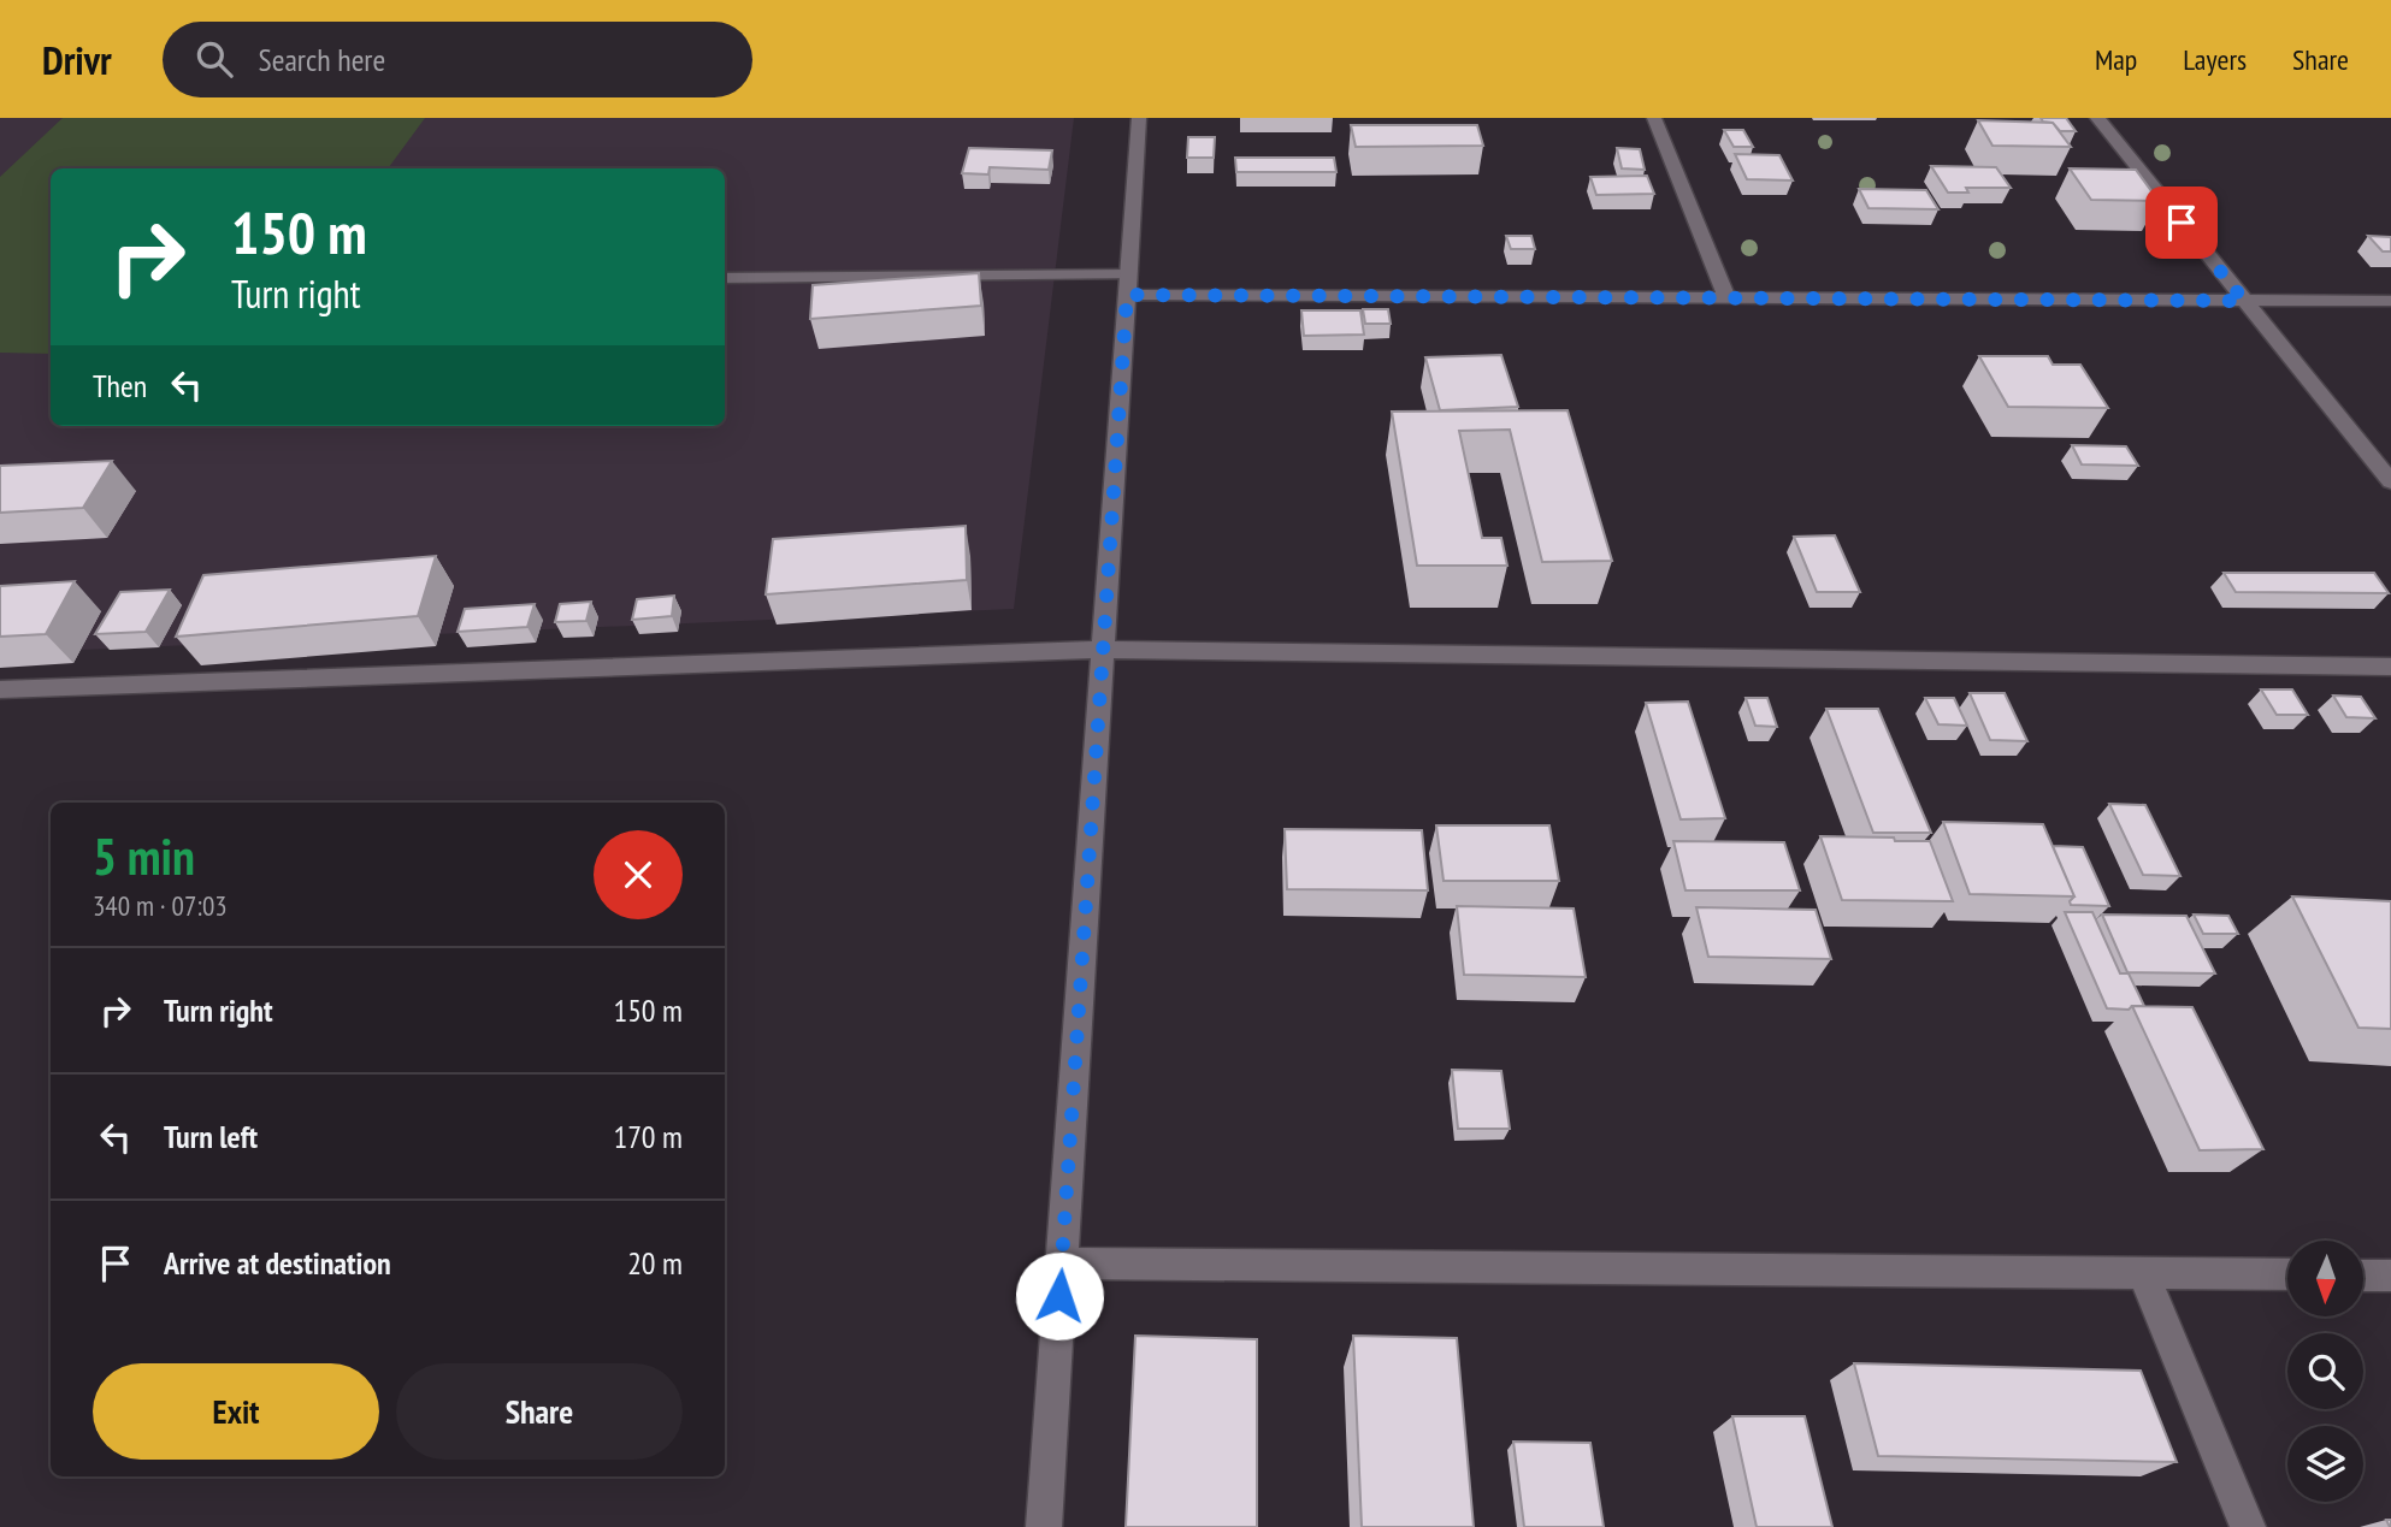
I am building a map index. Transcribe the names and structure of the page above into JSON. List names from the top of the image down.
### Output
{
  "north": "bottom",
  "page": {
    "header": "Drivr",
    "search": "Search here",
    "nav": ["Map", "Layers", "Share"],
    "turn": ["150 m", "Turn right"],
    "then": "Then",
    "heading": ["5 min", "340 m · 07:03"],
    "list": [
      {
        "name": "Turn right",
        "value": "150 m"
      },
      {
        "name": "Turn left",
        "value": "170 m"
      },
      {
        "name": "Arrive at destination",
        "value": "20 m"
      }
    ],
    "buttons": ["Exit", "Share"]
  }
}
